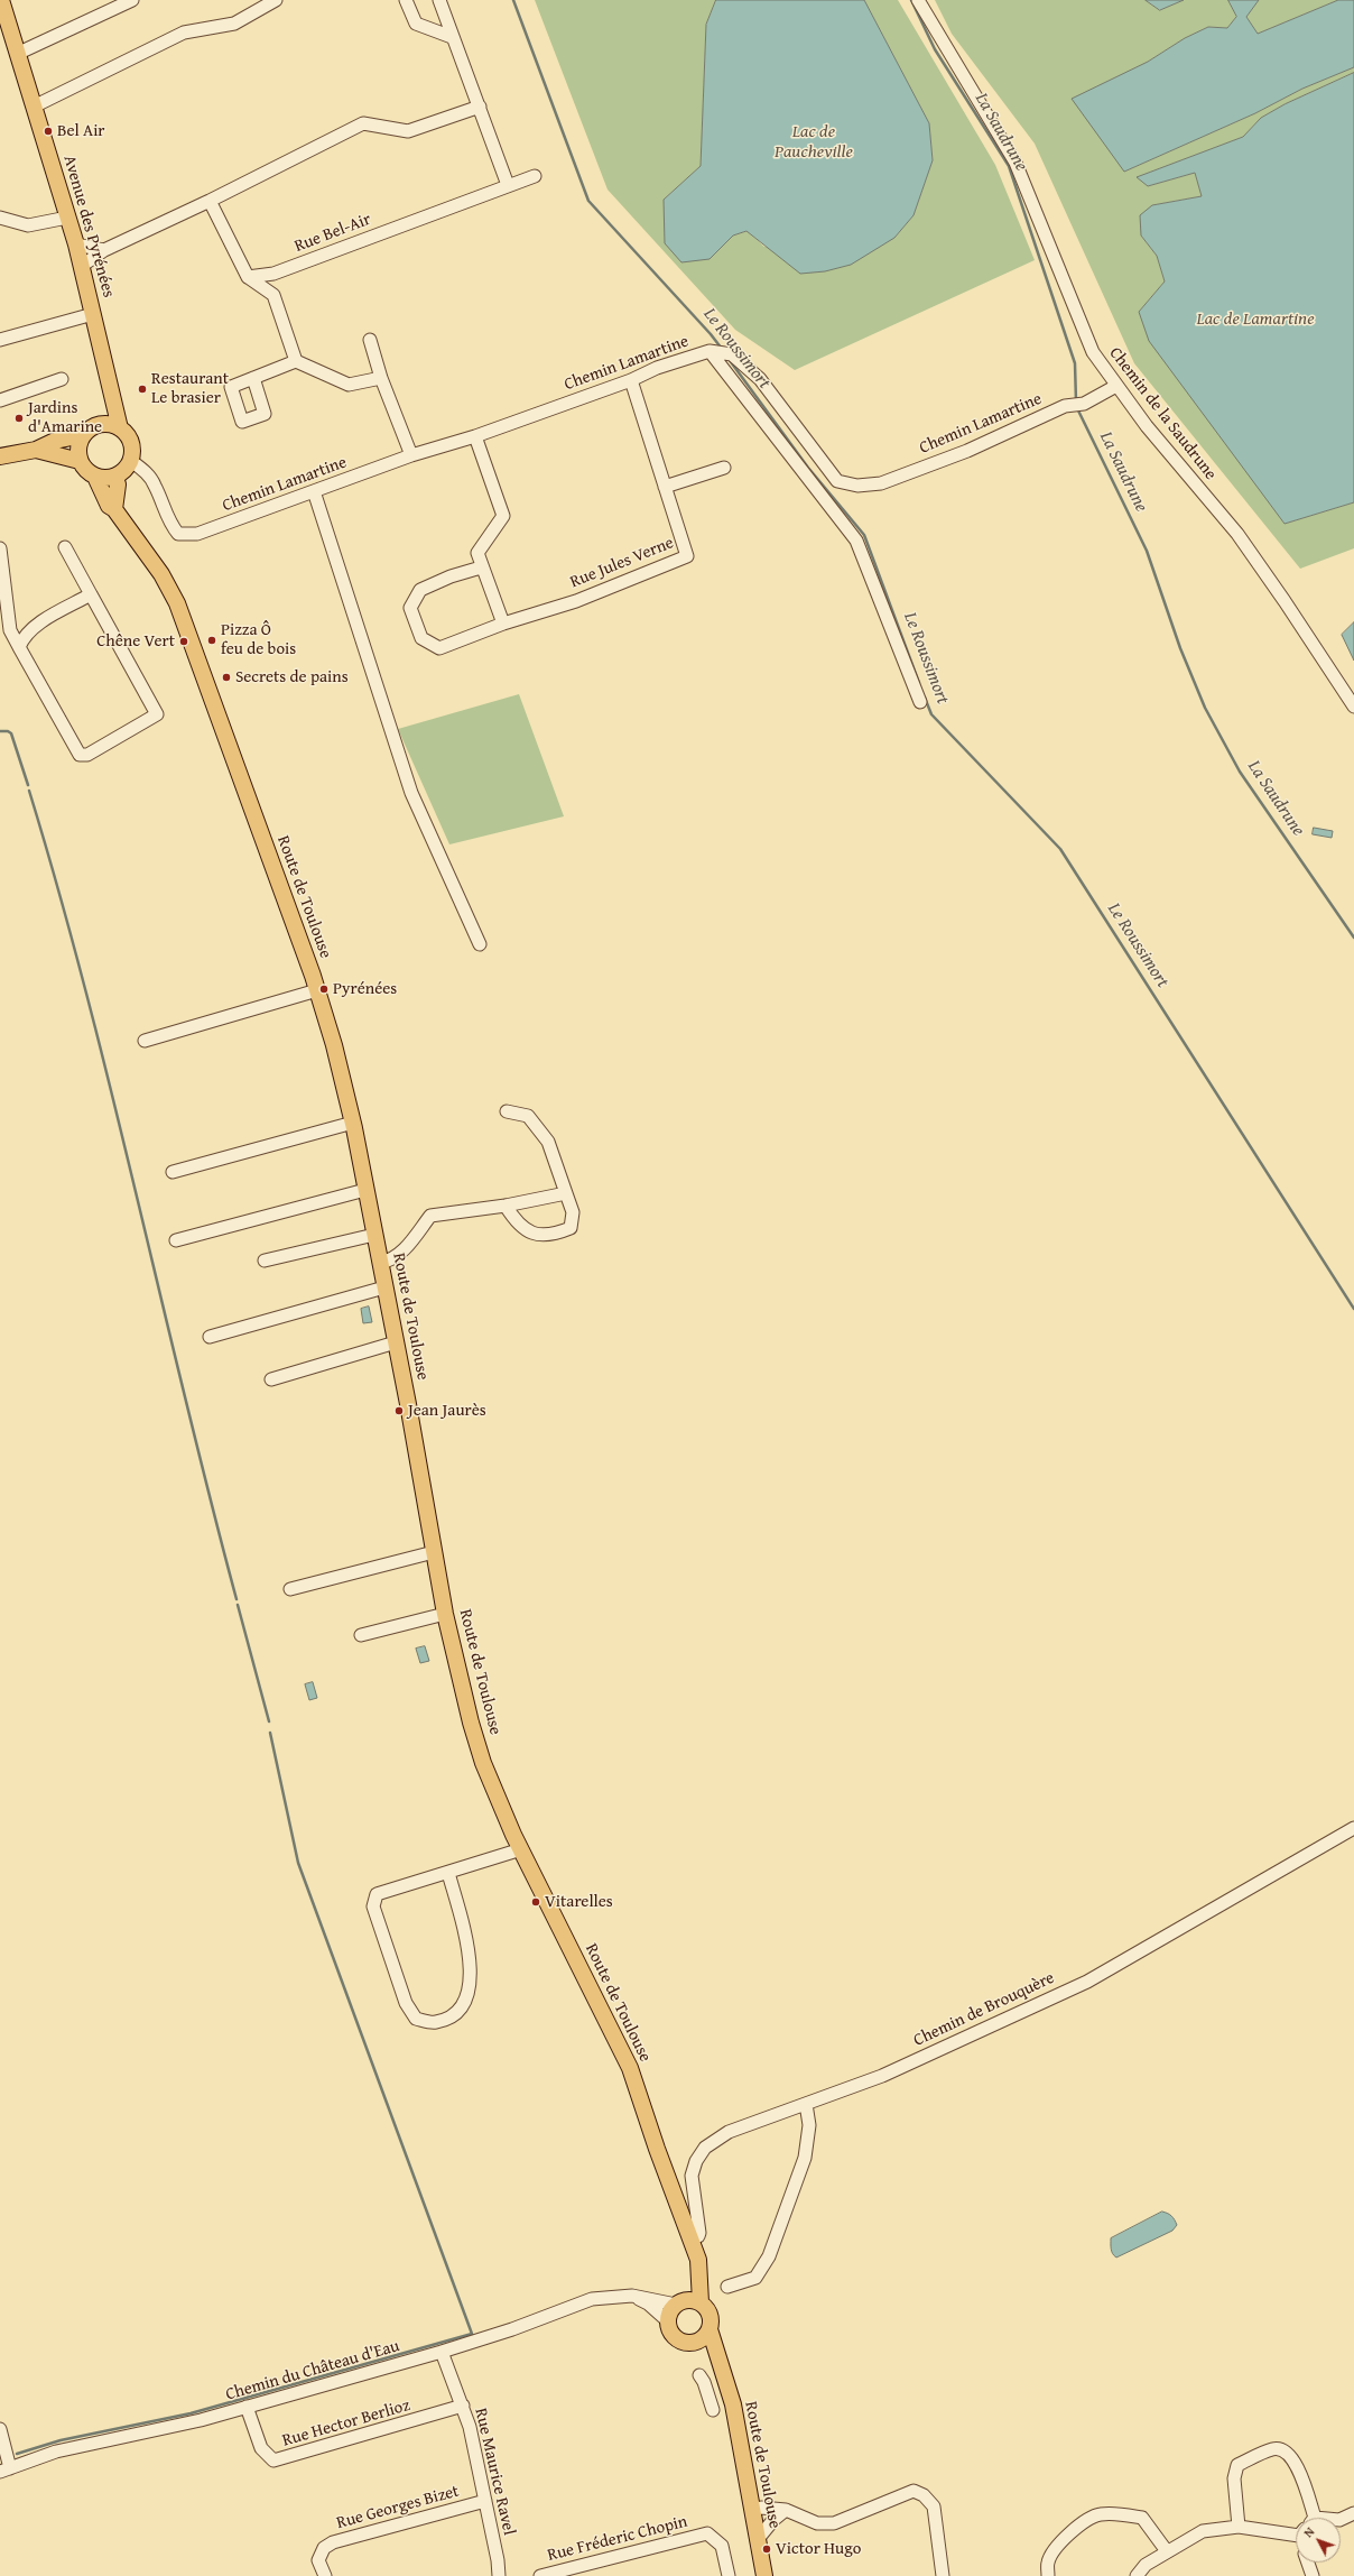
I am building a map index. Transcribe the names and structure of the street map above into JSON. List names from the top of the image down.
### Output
{
  "streets": {
    "main road": ["Avenue des Pyrénées", "Route de Toulouse"],
    "street": [
      "Rue Bel-Air",
      "Chemin Lamartine",
      "Chemin de la Saudrune",
      "Rue Jules Verne",
      "Chemin de Brouquère",
      "Chemin du Château d'Eau",
      "Rue Hector Berlioz",
      "Rue Maurice Ravel",
      "Rue Georges Bizet",
      "Rue Fréderic Chopin"
    ]
  },
  "crossings": [
    ["Avenue des Pyrénées", "Chemin Lamartine"],
    ["Avenue des Pyrénées", "Route de Toulouse"],
    ["Chemin Lamartine", "Chemin de la Saudrune"],
    ["Chemin Lamartine", "Rue Jules Verne"],
    ["Chemin Lamartine", "Route de Toulouse"],
    ["Route de Toulouse", "Chemin de Brouquère"],
    ["Route de Toulouse", "Chemin du Château d'Eau"],
    ["Chemin du Château d'Eau", "Rue Hector Berlioz"],
    ["Chemin du Château d'Eau", "Rue Maurice Ravel"],
    ["Rue Hector Berlioz", "Rue Maurice Ravel"],
    ["Rue Maurice Ravel", "Rue Georges Bizet"]
  ],
  "water": [
    "Lac de Paucheville",
    "La Saudrune",
    "Lac de Lamartine",
    "Le Roussimort"
  ],
  "places": [
    "Bel Air",
    "Restaurant Le brasier",
    "Jardins d'Amarine",
    "Pizza Ô feu de bois",
    "Chêne Vert",
    "Secrets de pains",
    "Pyrénées",
    "Jean Jaurès",
    "Vitarelles",
    "Victor Hugo"
  ],
  "north": "top left"
}
